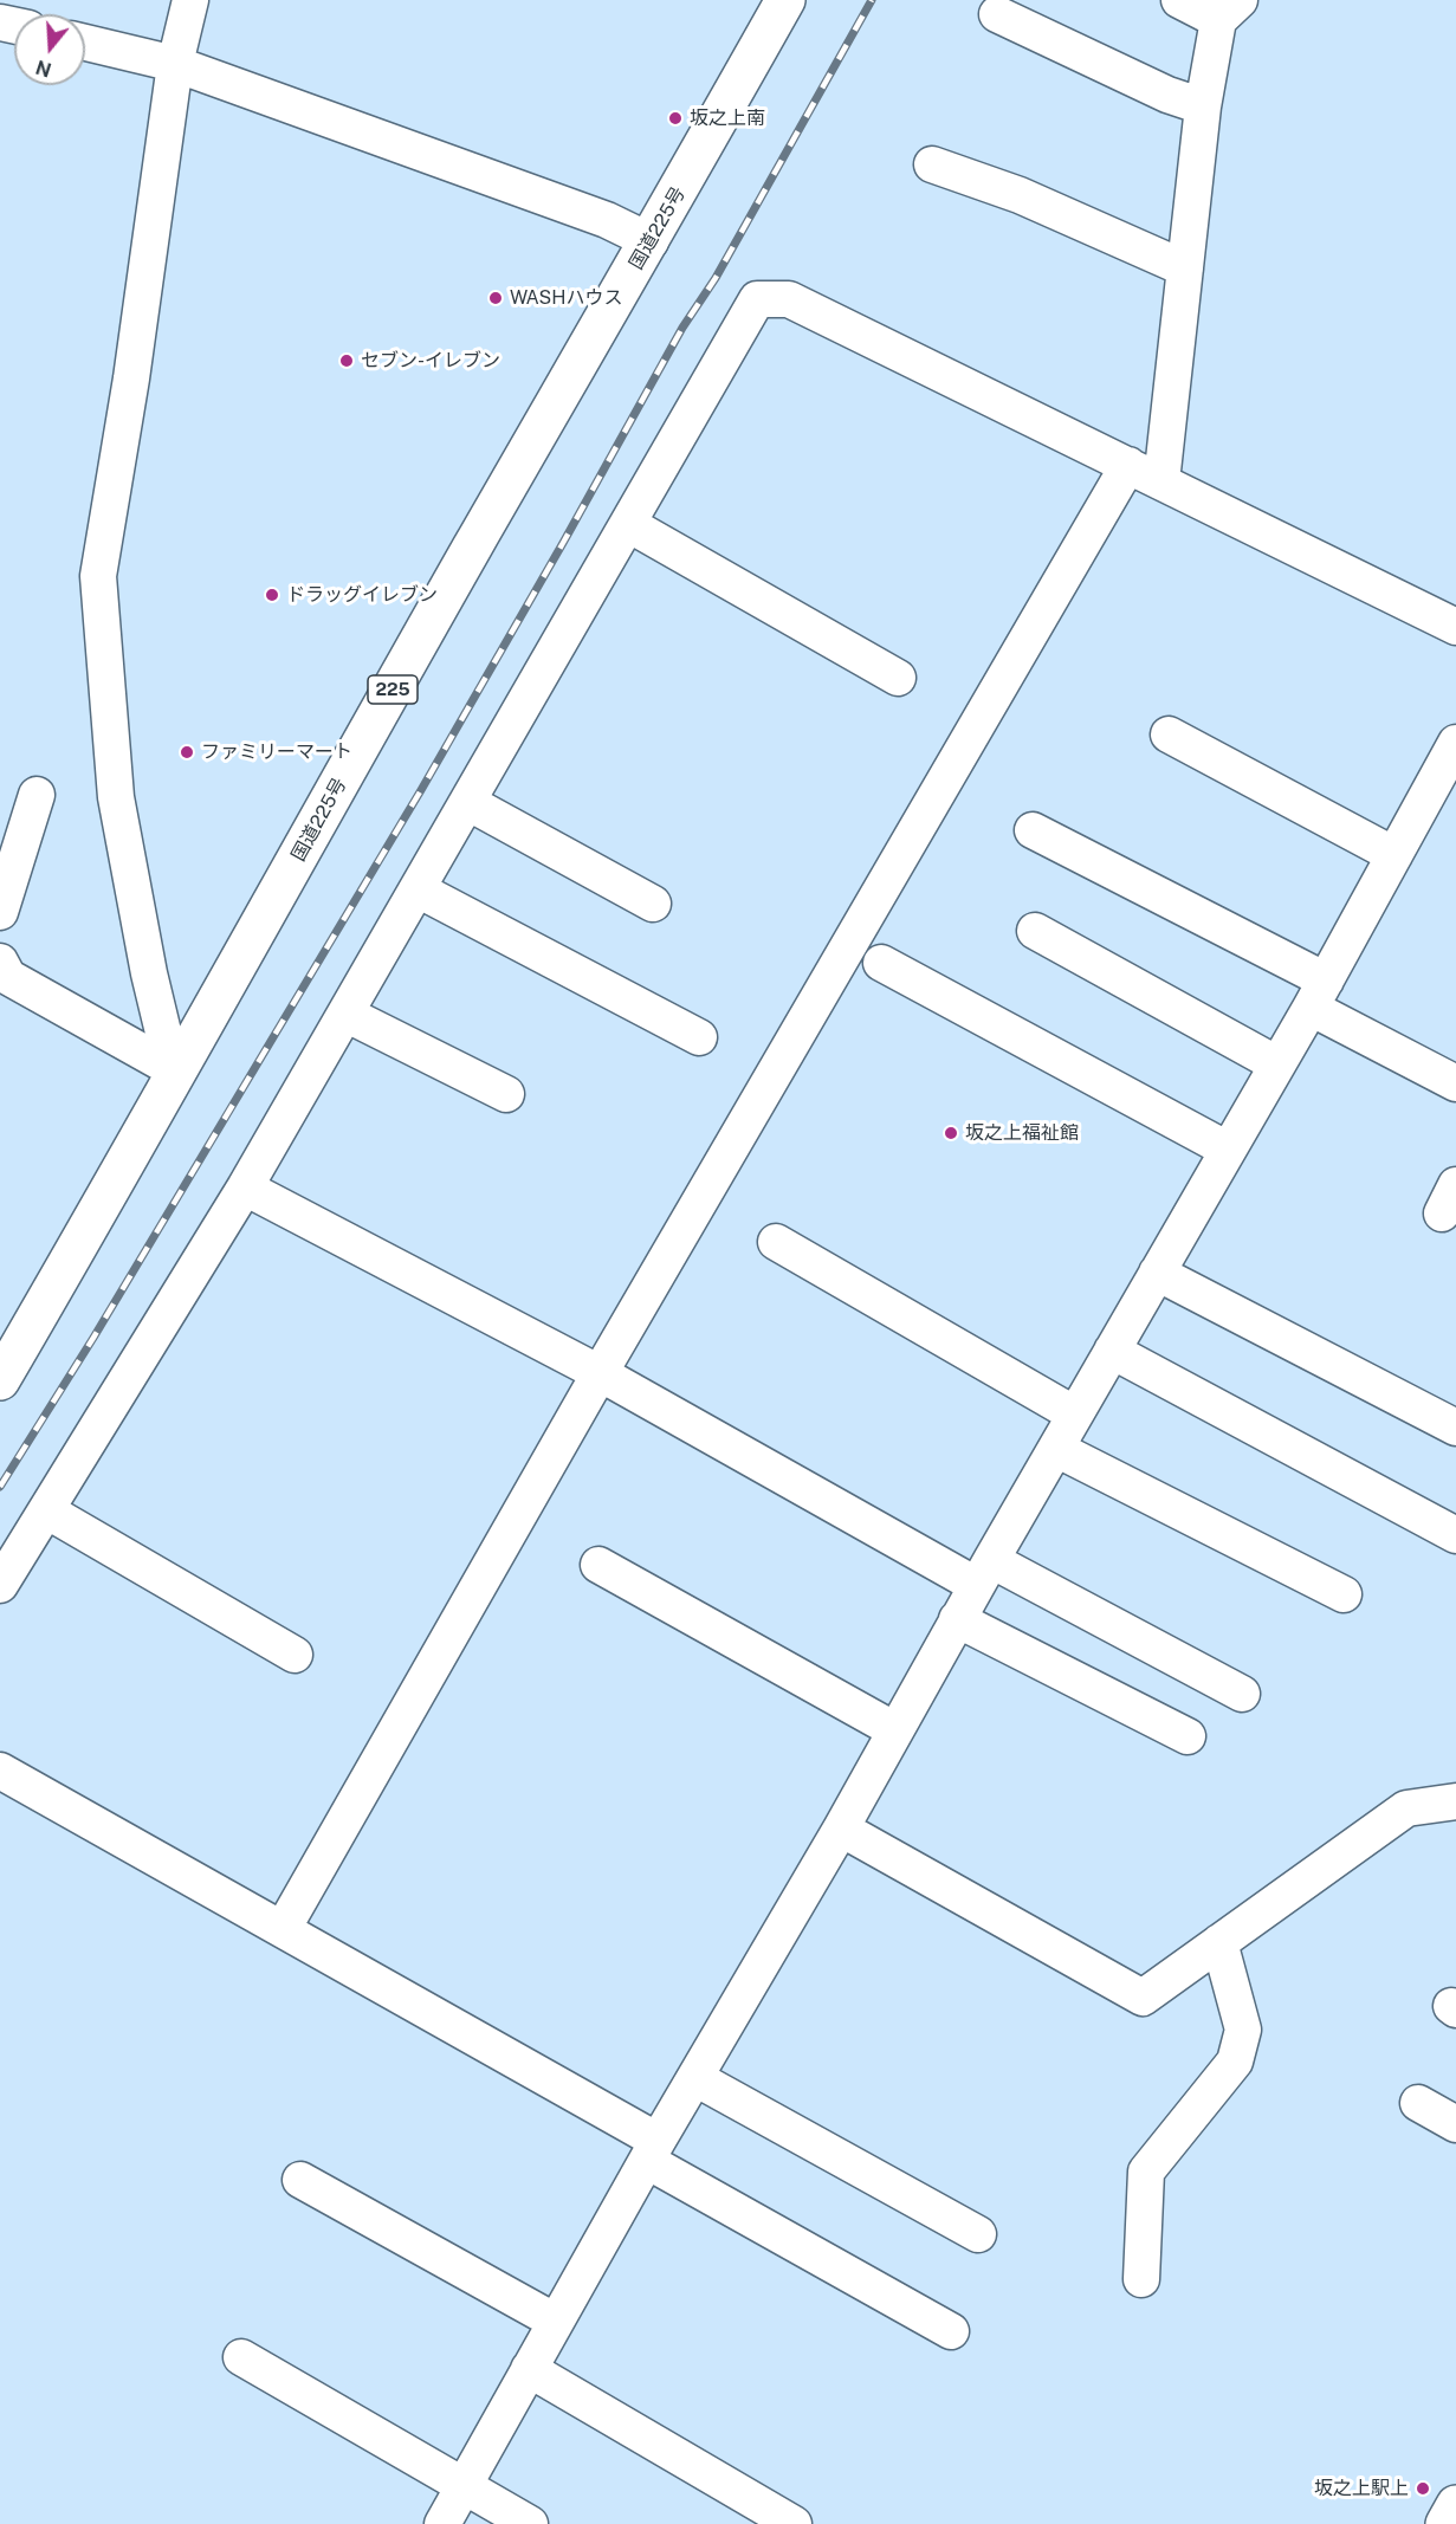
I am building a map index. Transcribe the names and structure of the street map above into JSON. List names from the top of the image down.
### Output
{
  "streets": {
    "main road": ["国道225号", "225"]
  },
  "places": [
    "坂之上南",
    "WASHハウス",
    "セブン-イレブン",
    "ドラッグイレブン",
    "ファミリーマート",
    "坂之上福祉館",
    "坂之上駅上"
  ],
  "north": "bottom"
}
